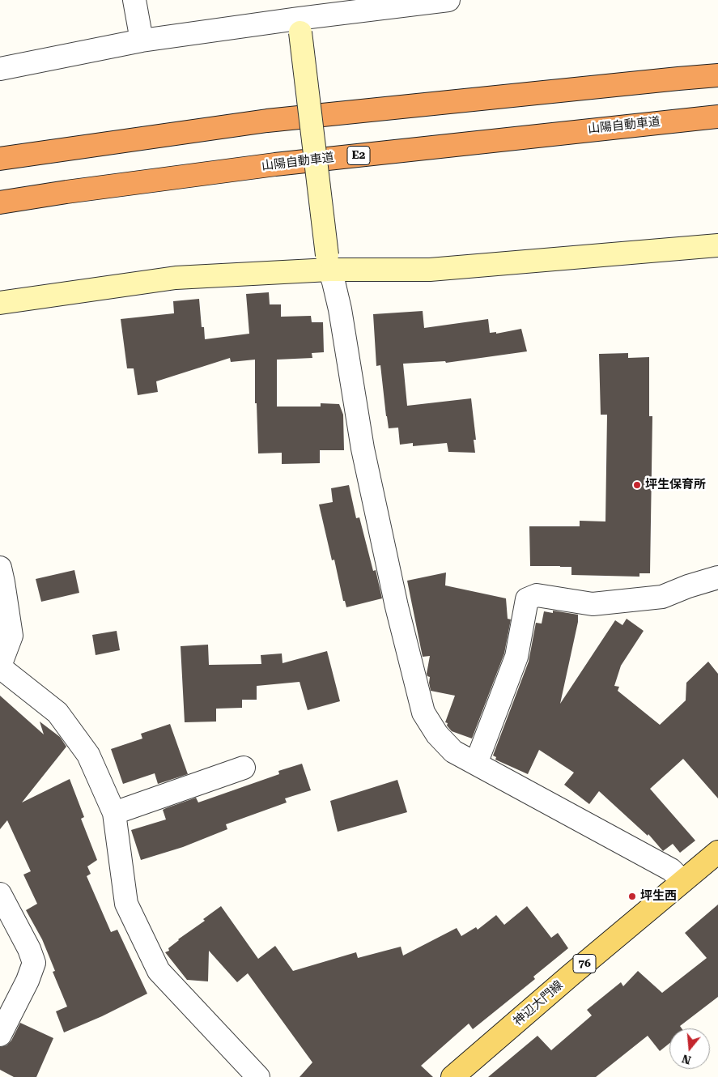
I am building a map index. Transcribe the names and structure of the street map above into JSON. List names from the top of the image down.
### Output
{
  "streets": {
    "highway": ["山陽自動車道", "E2"],
    "main road": ["76", "神辺大門線"]
  },
  "places": ["坪生保育所", "坪生西"],
  "north": "bottom"
}
